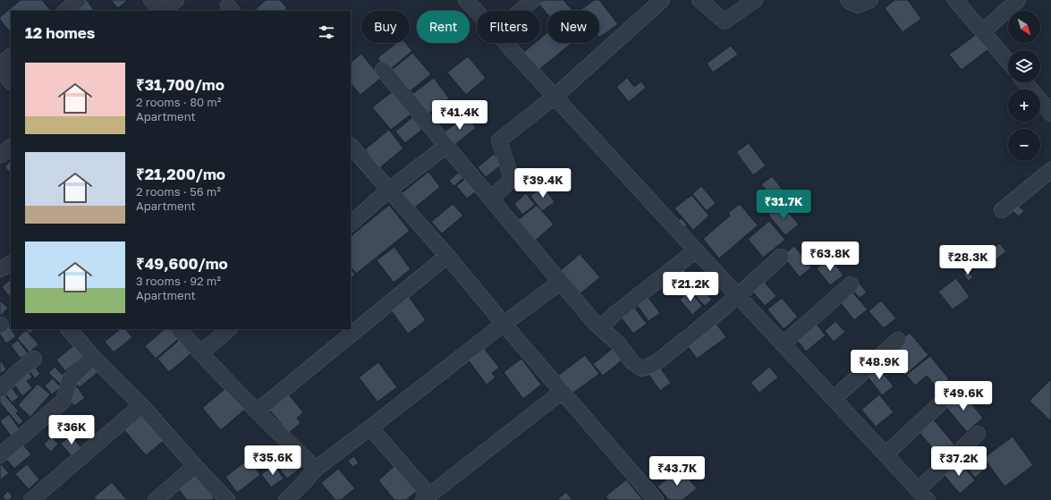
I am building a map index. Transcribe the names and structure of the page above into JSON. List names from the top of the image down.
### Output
{
  "north": "bottom right",
  "page": {
    "map_buttons": ["+", "−"],
    "chip": [
      "Buy",
      "Rent",
      "Filters",
      "New"
    ],
    "heading": "12 homes",
    "list": [
      {
        "name": "₹31,700/mo",
        "note": "2 rooms · 80 m² · Apartment"
      },
      {
        "name": "₹21,200/mo",
        "note": "2 rooms · 56 m² · Apartment"
      },
      {
        "name": "₹49,600/mo",
        "note": "3 rooms · 92 m² · Apartment"
      }
    ],
    "price": [
      "₹41.4K",
      "₹39.4K",
      "₹31.7K",
      "₹63.8K",
      "₹28.3K",
      "₹21.2K",
      "₹48.9K",
      "₹49.6K",
      "₹36K",
      "₹35.6K",
      "₹37.2K",
      "₹43.7K"
    ]
  }
}
